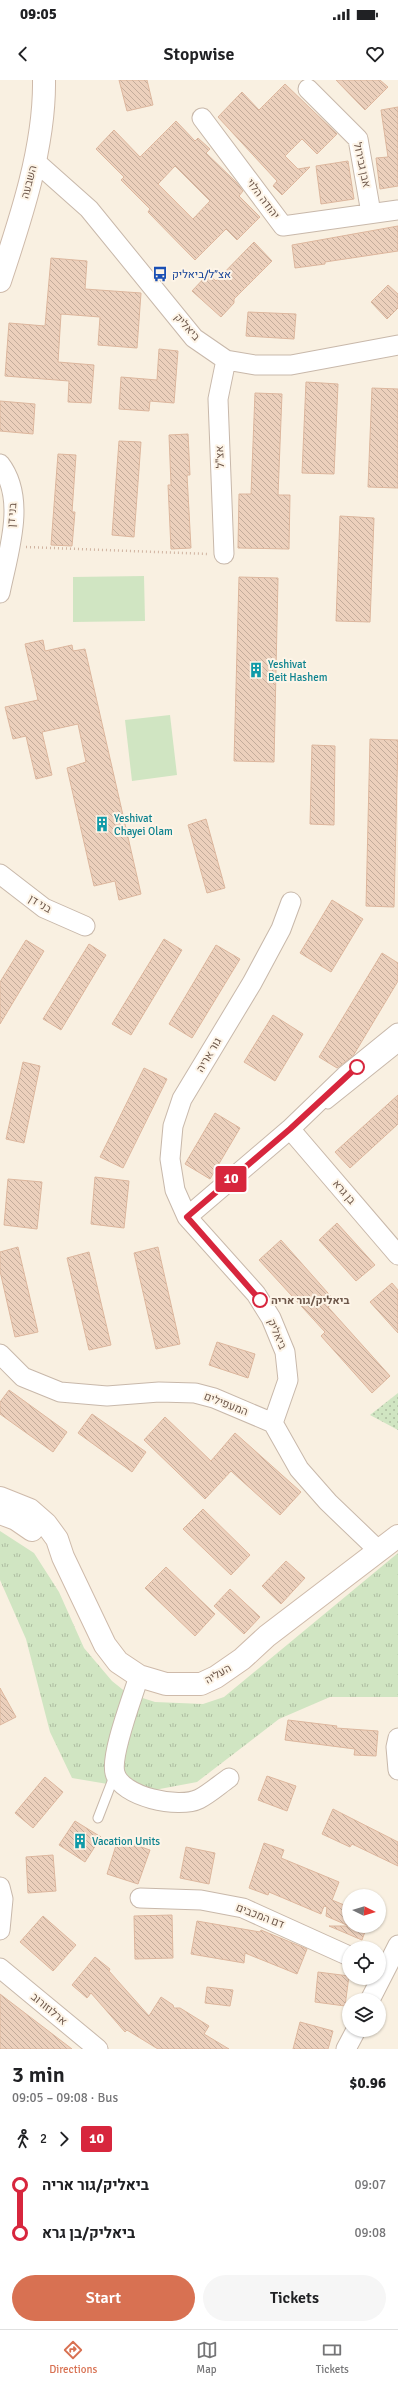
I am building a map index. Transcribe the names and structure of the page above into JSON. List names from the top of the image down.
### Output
{
  "streets": {
    "main road": ["השבעה", "העליה"],
    "street": [
      "אבן גבירול",
      "יהודה הלוי",
      "ביאליק",
      "אצ\"ל",
      "בני דן",
      "גור אריה",
      "בן גרא",
      "המעפילים",
      "דם המכבים",
      "ארלוזורוב"
    ]
  },
  "crossings": [
    ["אבן גבירול", "יהודה הלוי"],
    ["השבעה", "ביאליק"],
    ["ביאליק", "אצ\"ל"],
    ["ביאליק", "גור אריה"],
    ["ביאליק", "המעפילים"]
  ],
  "places": {
    "bus stop": ["אצ״ל/ביאליק"],
    "building": ["Yeshivat Beit Hashem", "Yeshivat Chayei Olam", "Vacation Units"],
    "other": ["ביאליק/גור אריה"]
  },
  "lines": ["bus line 10"],
  "north": "right",
  "page": {
    "status": "09:05",
    "header": "Stopwise",
    "on_map": "10",
    "heading": ["3 min", "09:05 – 09:08 · Bus", "$0.96"],
    "legs": ["2", "10"],
    "list": [
      {
        "name": "ביאליק/גור אריה",
        "value": "09:07"
      },
      {
        "name": "ביאליק/בן גרא",
        "value": "09:08"
      }
    ],
    "buttons": ["Start", "Tickets"],
    "tabs": ["Directions", "Map", "Tickets"]
  }
}
